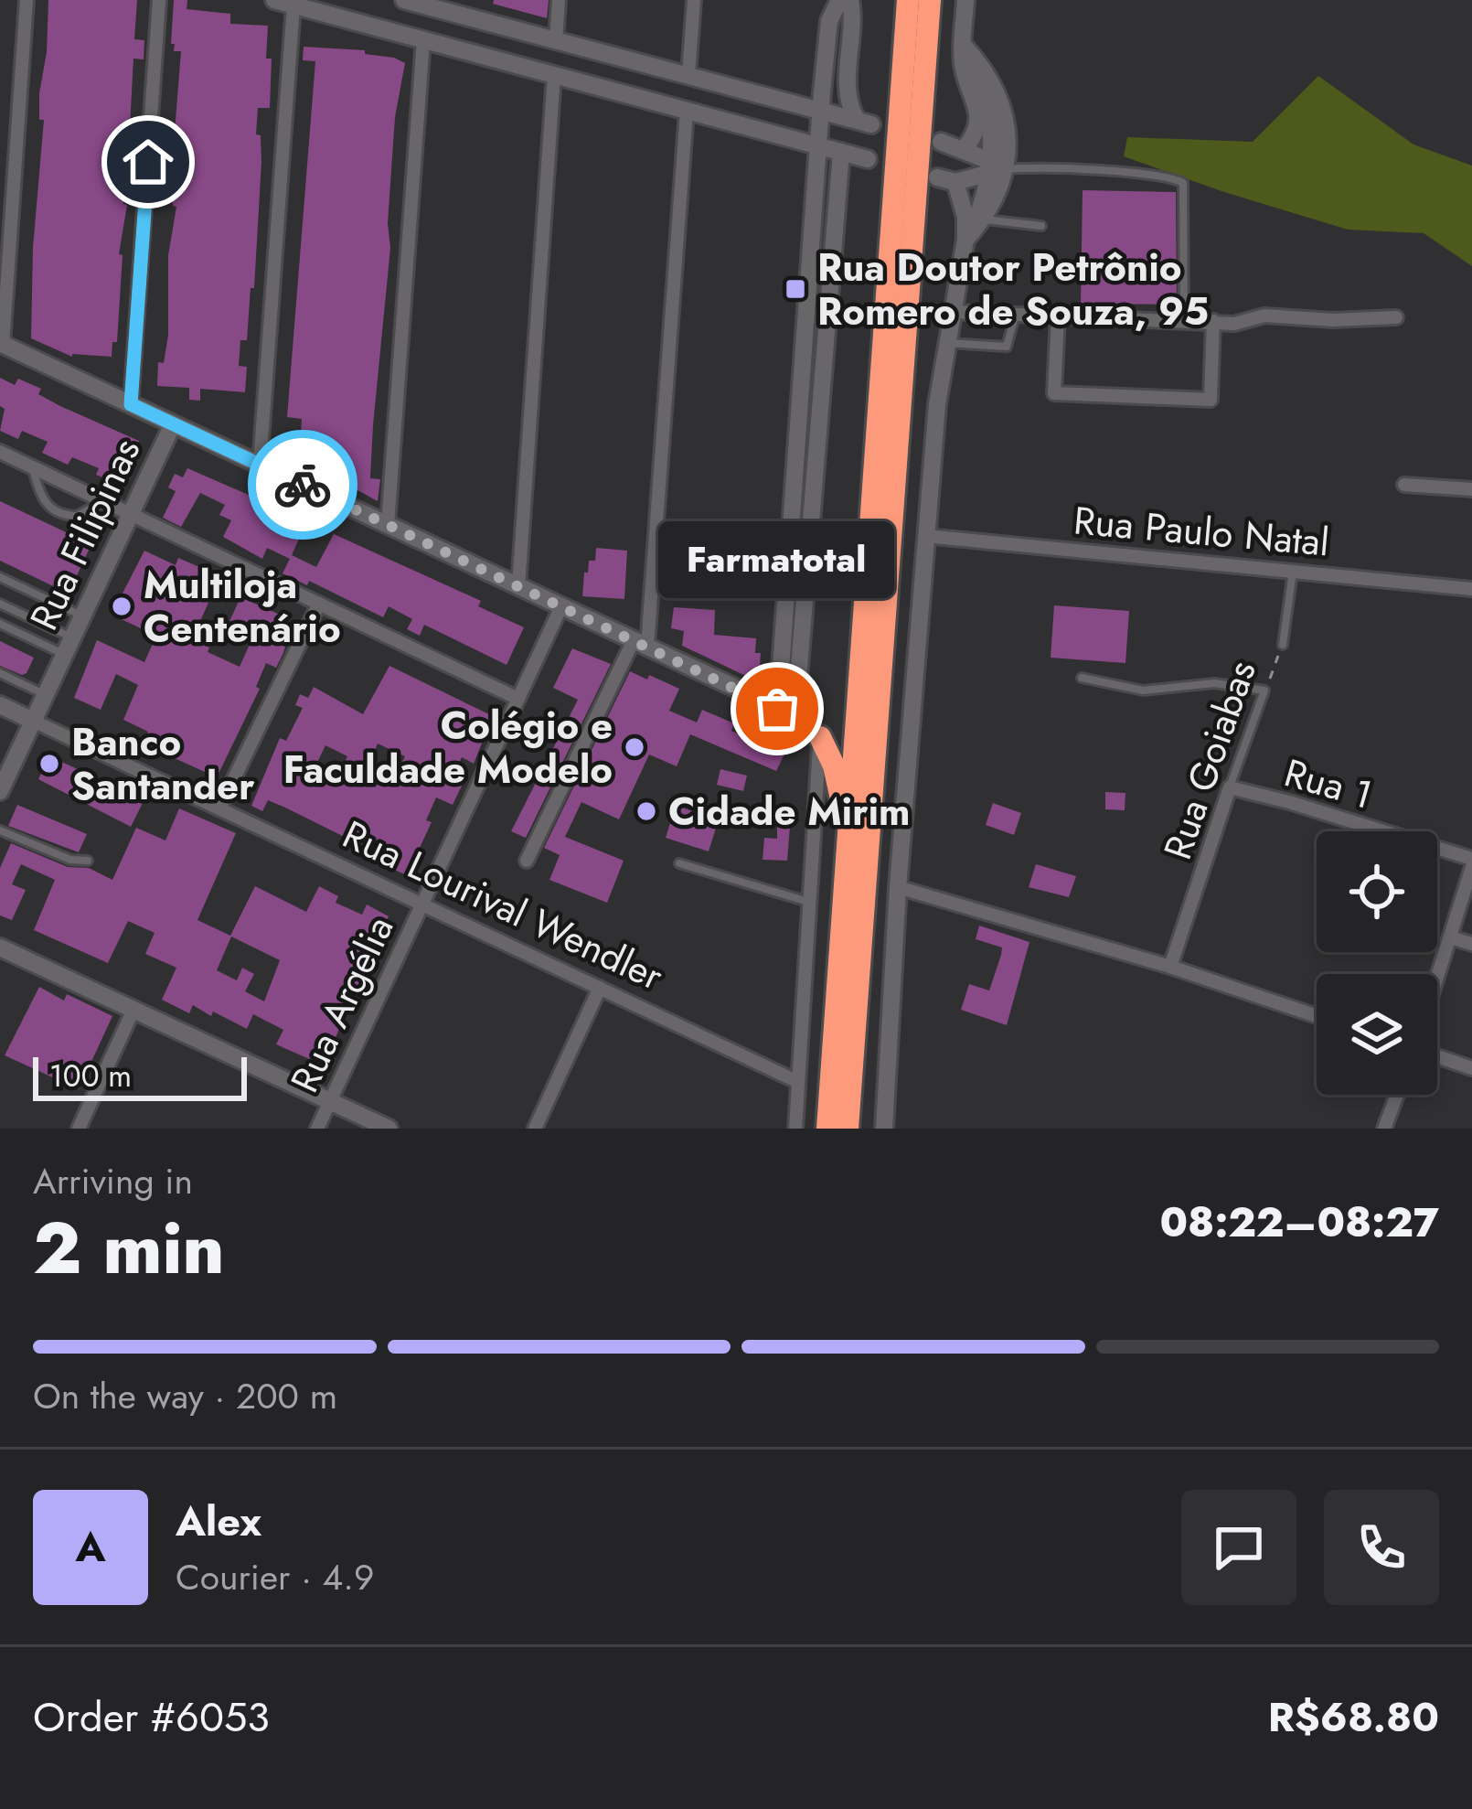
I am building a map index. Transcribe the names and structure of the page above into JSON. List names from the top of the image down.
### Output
{
  "streets": {
    "street": [
      "Rua Paulo Natal",
      "Rua Filipinas",
      "Rua Goiabas",
      "Rua 1",
      "Rua Lourival Wendler",
      "Rua Argélia"
    ]
  },
  "crossings": [
    ["Rua Paulo Natal", "Rua Goiabas"],
    ["Rua Filipinas", "Rua Lourival Wendler"],
    ["Rua Goiabas", "Rua 1"],
    ["Rua Lourival Wendler", "Rua Argélia"]
  ],
  "places": {
    "transit": ["Rua Doutor Petrônio Romero de Souza, 95"],
    "other": [
      "Multiloja Centenário",
      "Farmatotal",
      "Colégio e Faculdade Modelo",
      "Banco Santander",
      "Cidade Mirim"
    ]
  },
  "scale_bar": "100 m",
  "page": {
    "bubble": "Farmatotal",
    "scale": "100 m",
    "heading": ["2 min", "Arriving in", "08:22–08:27"],
    "panel": [
      "Alex",
      "Courier · 4.9",
      "Order #6053",
      "R$68.80"
    ],
    "bar": "On the way · 200 m",
    "round": "A"
  }
}
